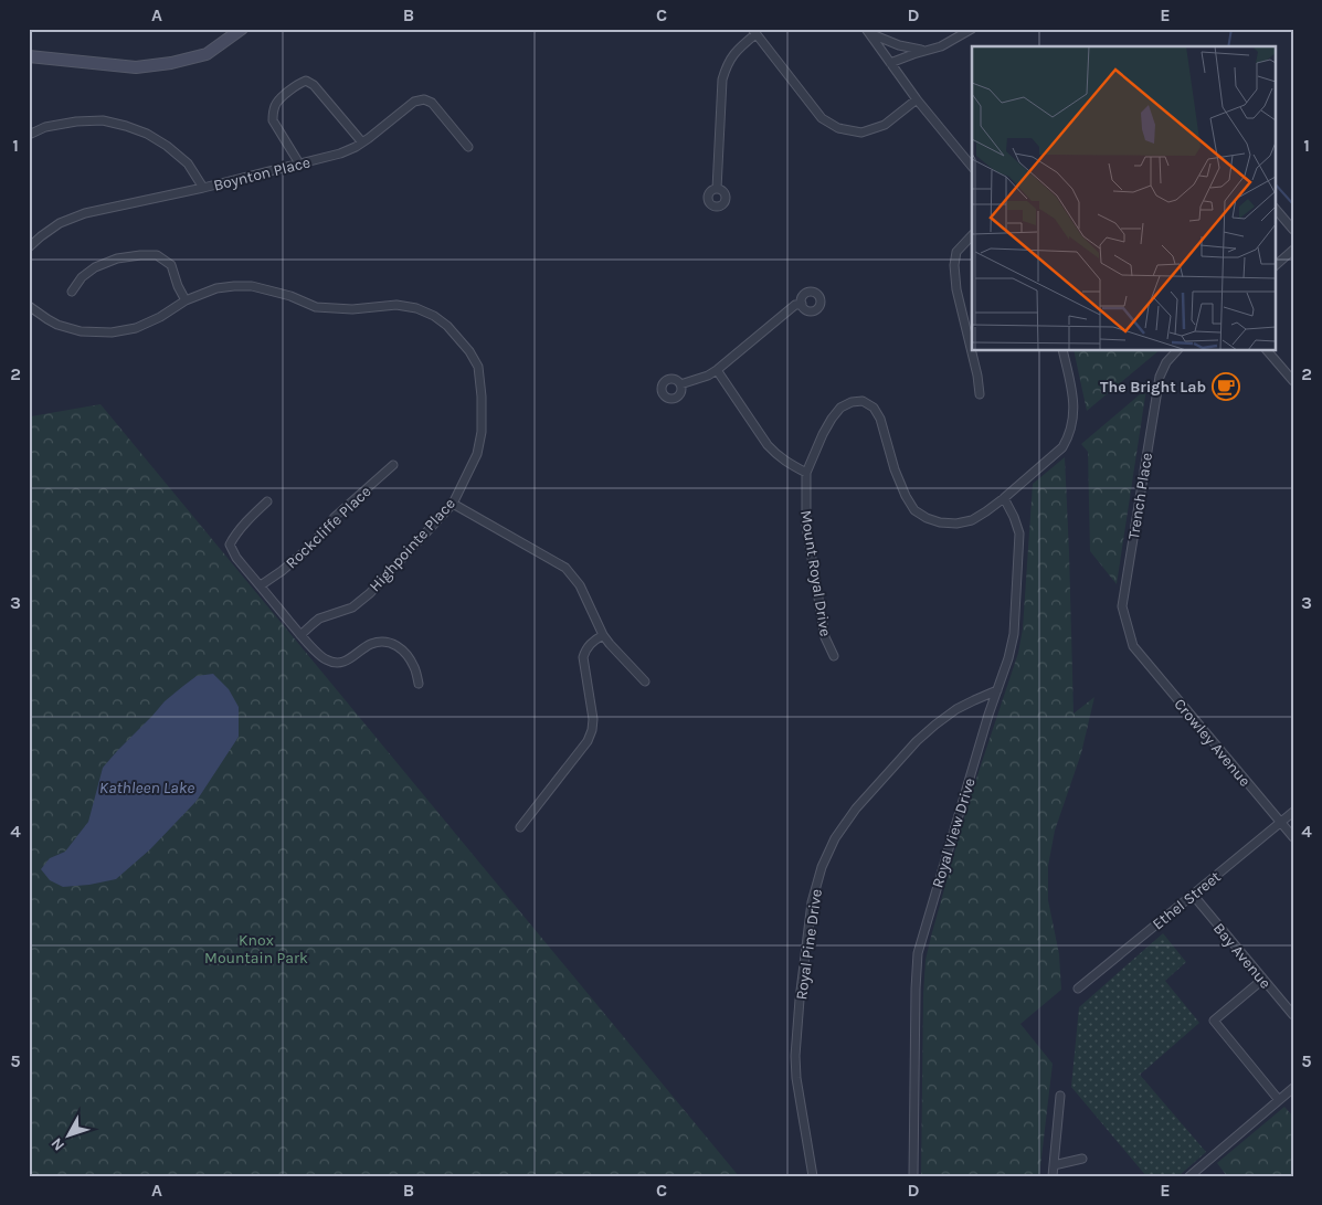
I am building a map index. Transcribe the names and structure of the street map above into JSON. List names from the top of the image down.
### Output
{
  "streets": {
    "street": [
      "Boynton Place",
      "Trench Place",
      "Rockcliffe Place",
      "Highpointe Place",
      "Mount Royal Drive",
      "Crowley Avenue",
      "Royal View Drive",
      "Ethel Street",
      "Royal Pine Drive",
      "Bay Avenue"
    ]
  },
  "crossings": [
    ["Trench Place", "Crowley Avenue"],
    ["Mount Royal Drive", "Royal View Drive"],
    ["Crowley Avenue", "Ethel Street"],
    ["Royal View Drive", "Royal Pine Drive"],
    ["Ethel Street", "Bay Avenue"]
  ],
  "water": ["Kathleen Lake"],
  "parks": ["Knox Mountain Park"],
  "places": {
    "cafe": ["The Bright Lab"]
  },
  "north": "bottom left",
  "grid": {
    "columns": [
      "A",
      "B",
      "C",
      "D",
      "E"
    ],
    "rows": [
      "1",
      "2",
      "3",
      "4",
      "5"
    ]
  }
}
